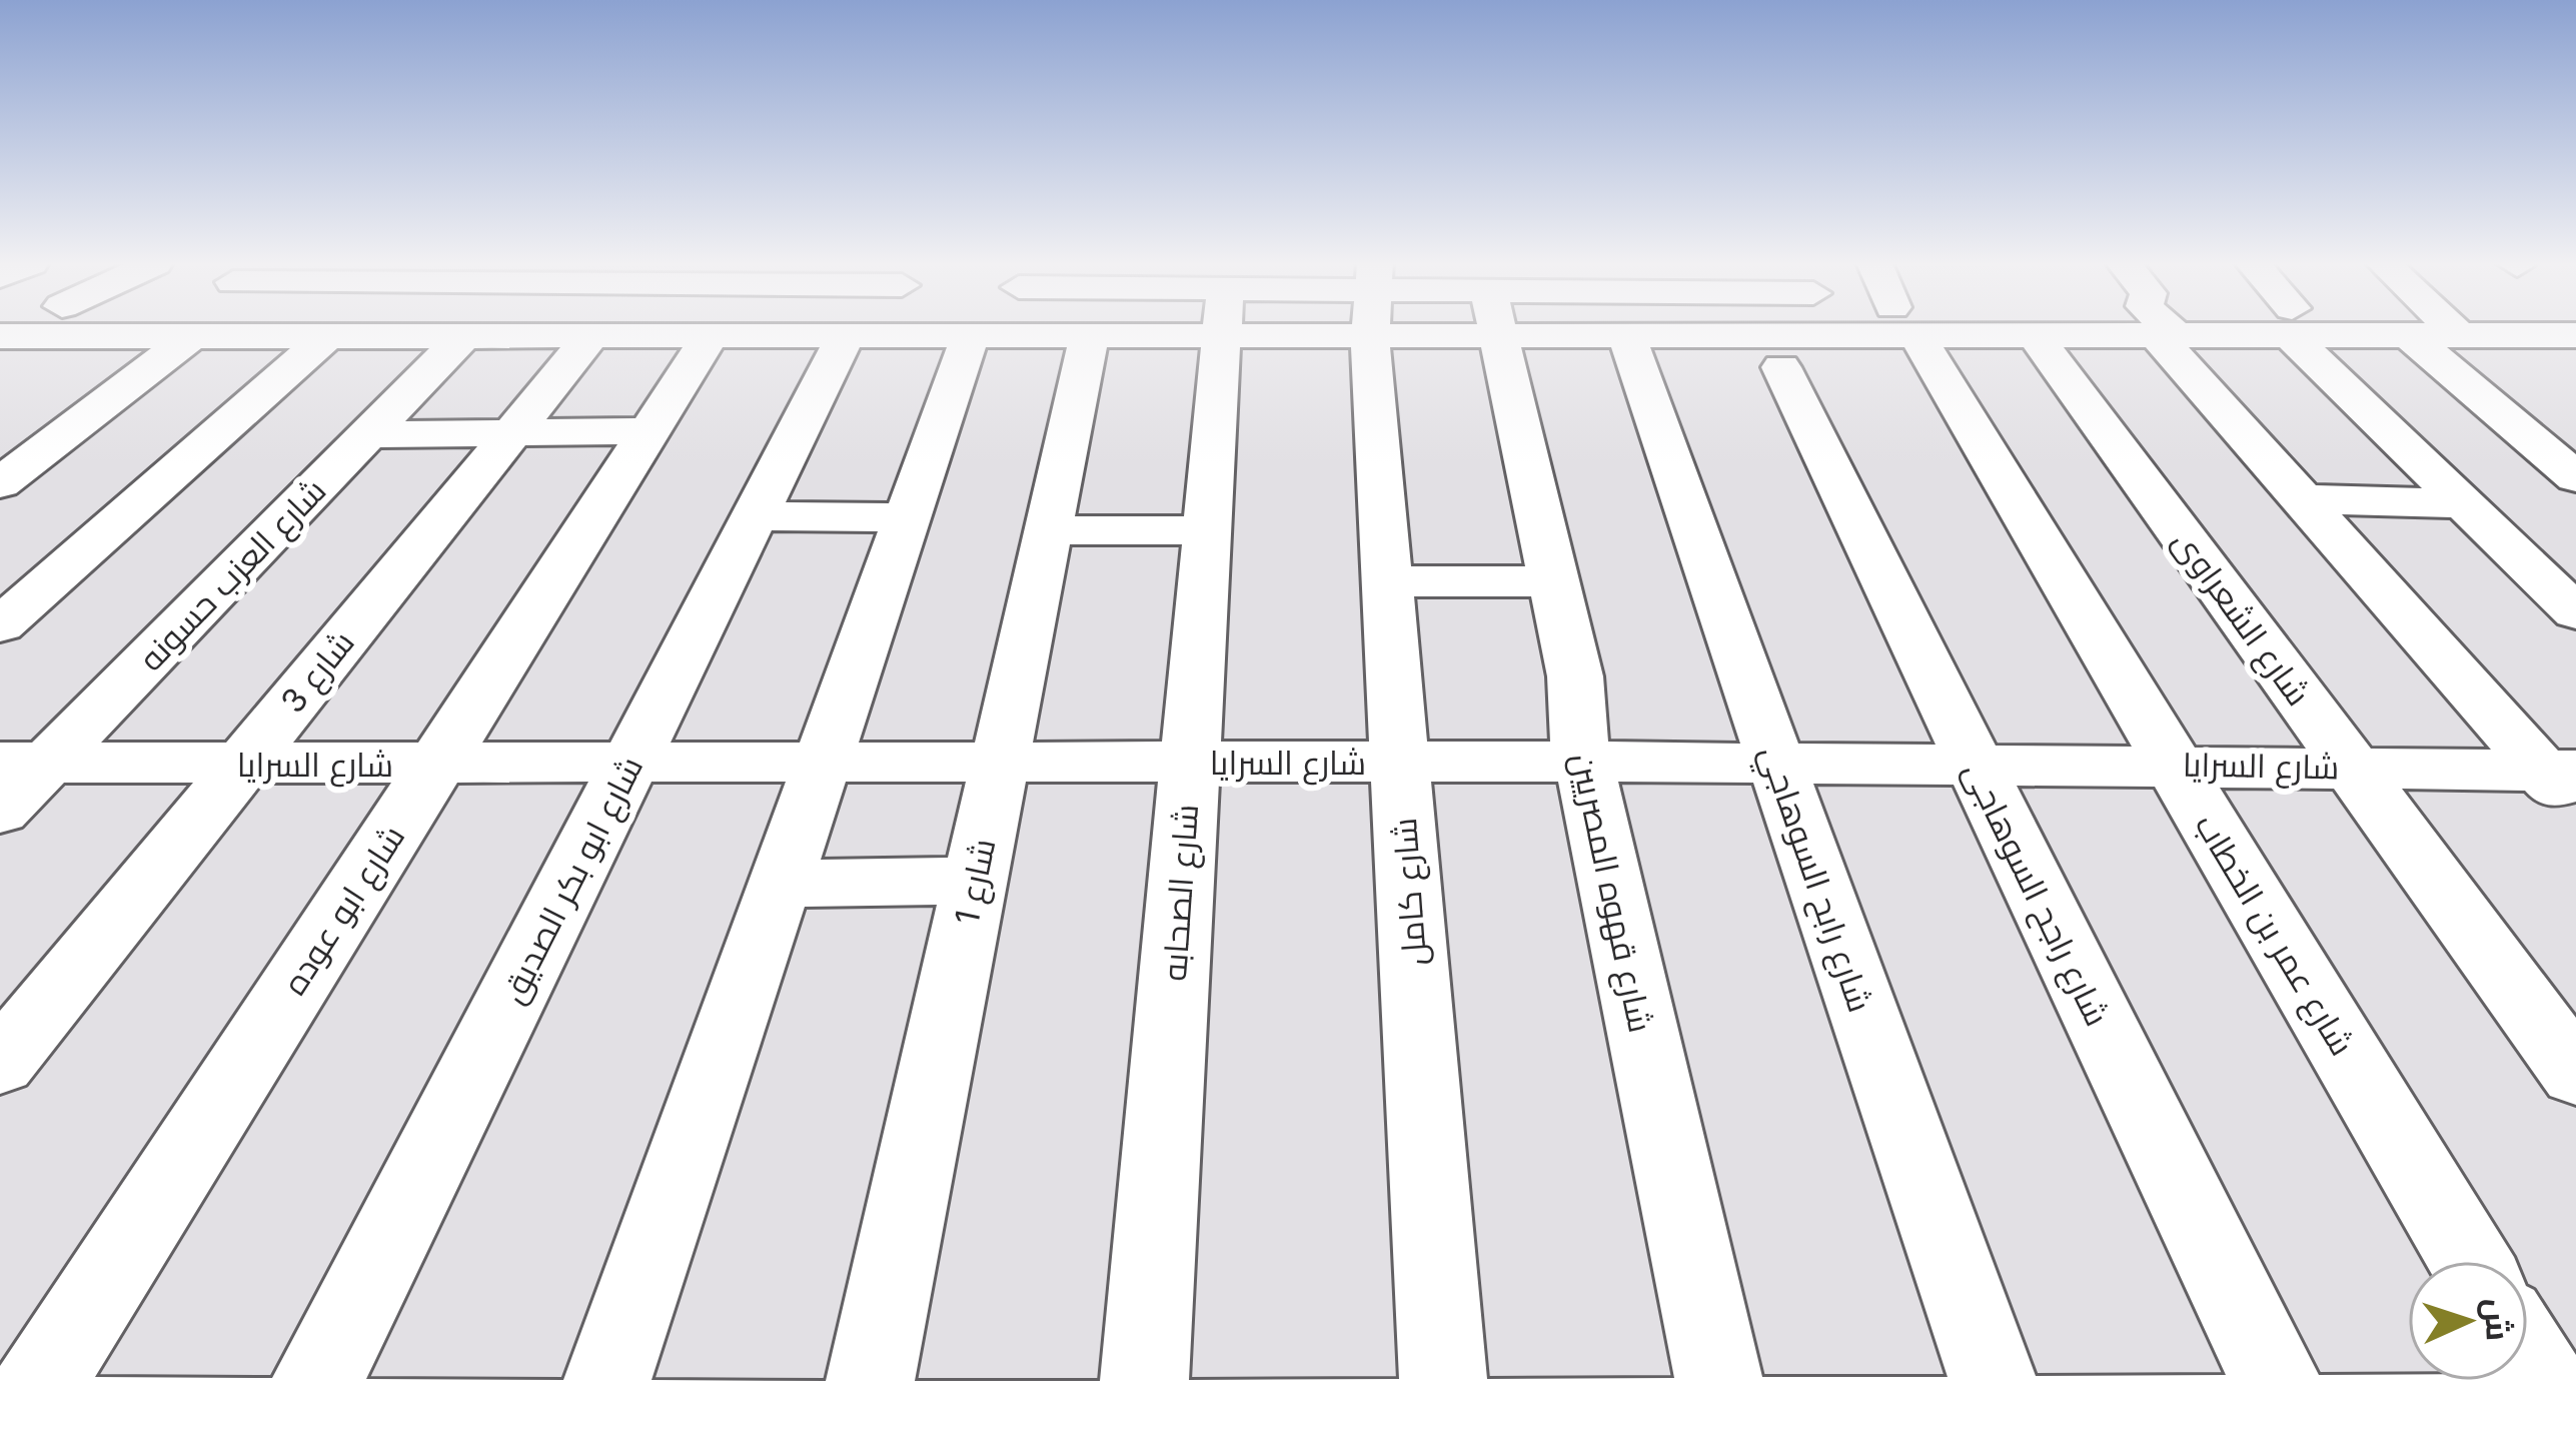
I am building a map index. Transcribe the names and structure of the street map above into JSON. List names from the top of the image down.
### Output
{
  "streets": {
    "street": [
      "شارع العزب حسونه",
      "شارع الشعراوى",
      "شارع 3",
      "شارع السرايا",
      "شارع رابح السوهاجي",
      "شارع ابو بكر الصديق",
      "شارع 1",
      "شارع كامل",
      "شارع الصحابه",
      "شارع قهوه المصريين",
      "شارع راجح السوهاجى",
      "شارع ابو عوده",
      "شارع عمر بن الخطاب"
    ]
  },
  "crossings": [
    ["شارع العزب حسونه", "شارع السرايا"],
    ["شارع الشعراوى", "شارع السرايا"],
    ["شارع 3", "شارع السرايا"],
    ["شارع السرايا", "شارع رابح السوهاجي"],
    ["شارع السرايا", "شارع ابو بكر الصديق"],
    ["شارع السرايا", "شارع 1"],
    ["شارع السرايا", "شارع كامل"],
    ["شارع السرايا", "شارع الصحابه"],
    ["شارع السرايا", "شارع قهوه المصريين"],
    ["شارع السرايا", "شارع راجح السوهاجى"],
    ["شارع السرايا", "شارع ابو عوده"],
    ["شارع السرايا", "شارع عمر بن الخطاب"]
  ],
  "north": "right"
}
